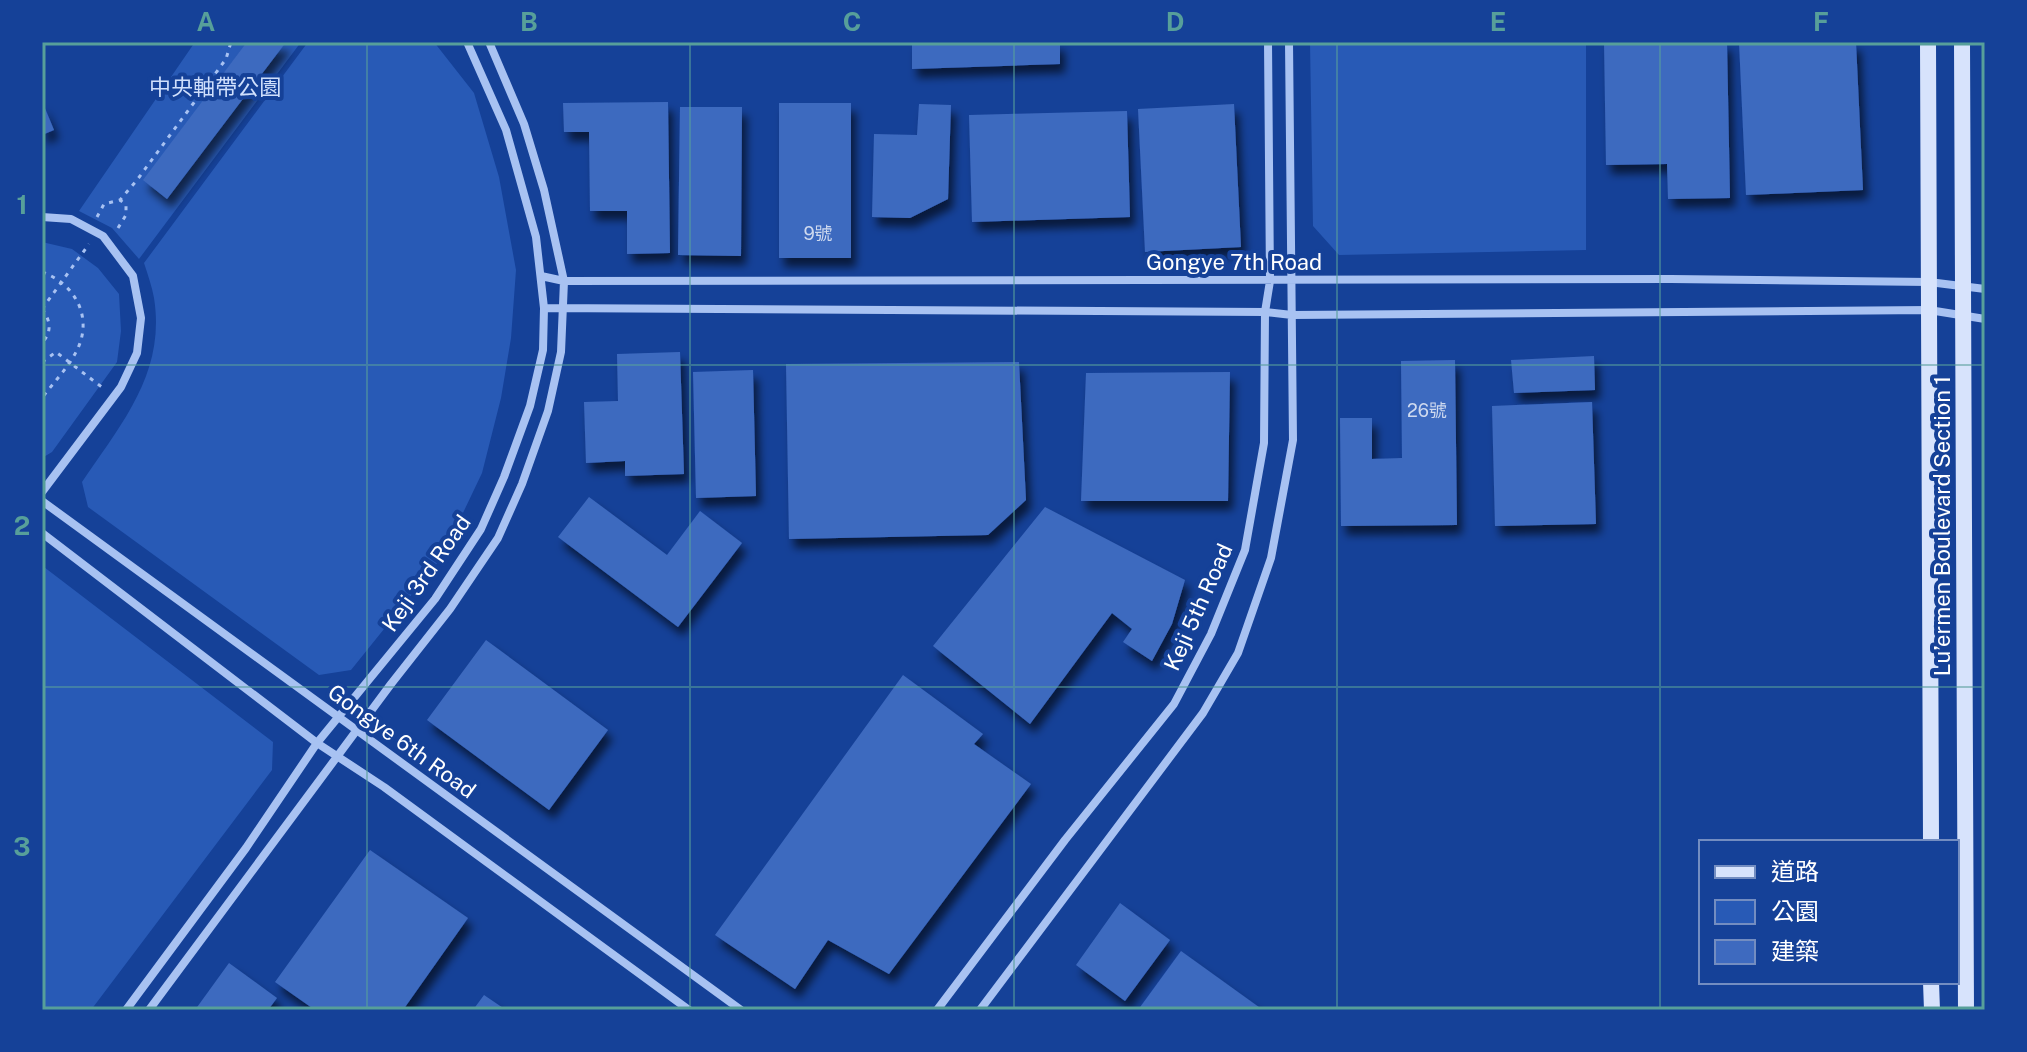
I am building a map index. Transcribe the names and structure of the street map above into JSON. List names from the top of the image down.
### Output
{
  "streets": {
    "street": [
      "Gongye 7th Road",
      "Lu’ermen Boulevard Section 1",
      "Keji 3rd Road",
      "Keji 5th Road",
      "Gongye 6th Road"
    ]
  },
  "crossings": [
    ["Gongye 7th Road", "Lu’ermen Boulevard Section 1"],
    ["Gongye 7th Road", "Keji 3rd Road"],
    ["Gongye 7th Road", "Keji 5th Road"],
    ["Keji 3rd Road", "Gongye 6th Road"]
  ],
  "parks": ["中央軸帶公園"],
  "house_numbers": ["9號", "26號"],
  "legend": ["道路", "公園", "建築"],
  "grid": {
    "columns": [
      "A",
      "B",
      "C",
      "D",
      "E",
      "F"
    ],
    "rows": ["1", "2", "3"]
  }
}
